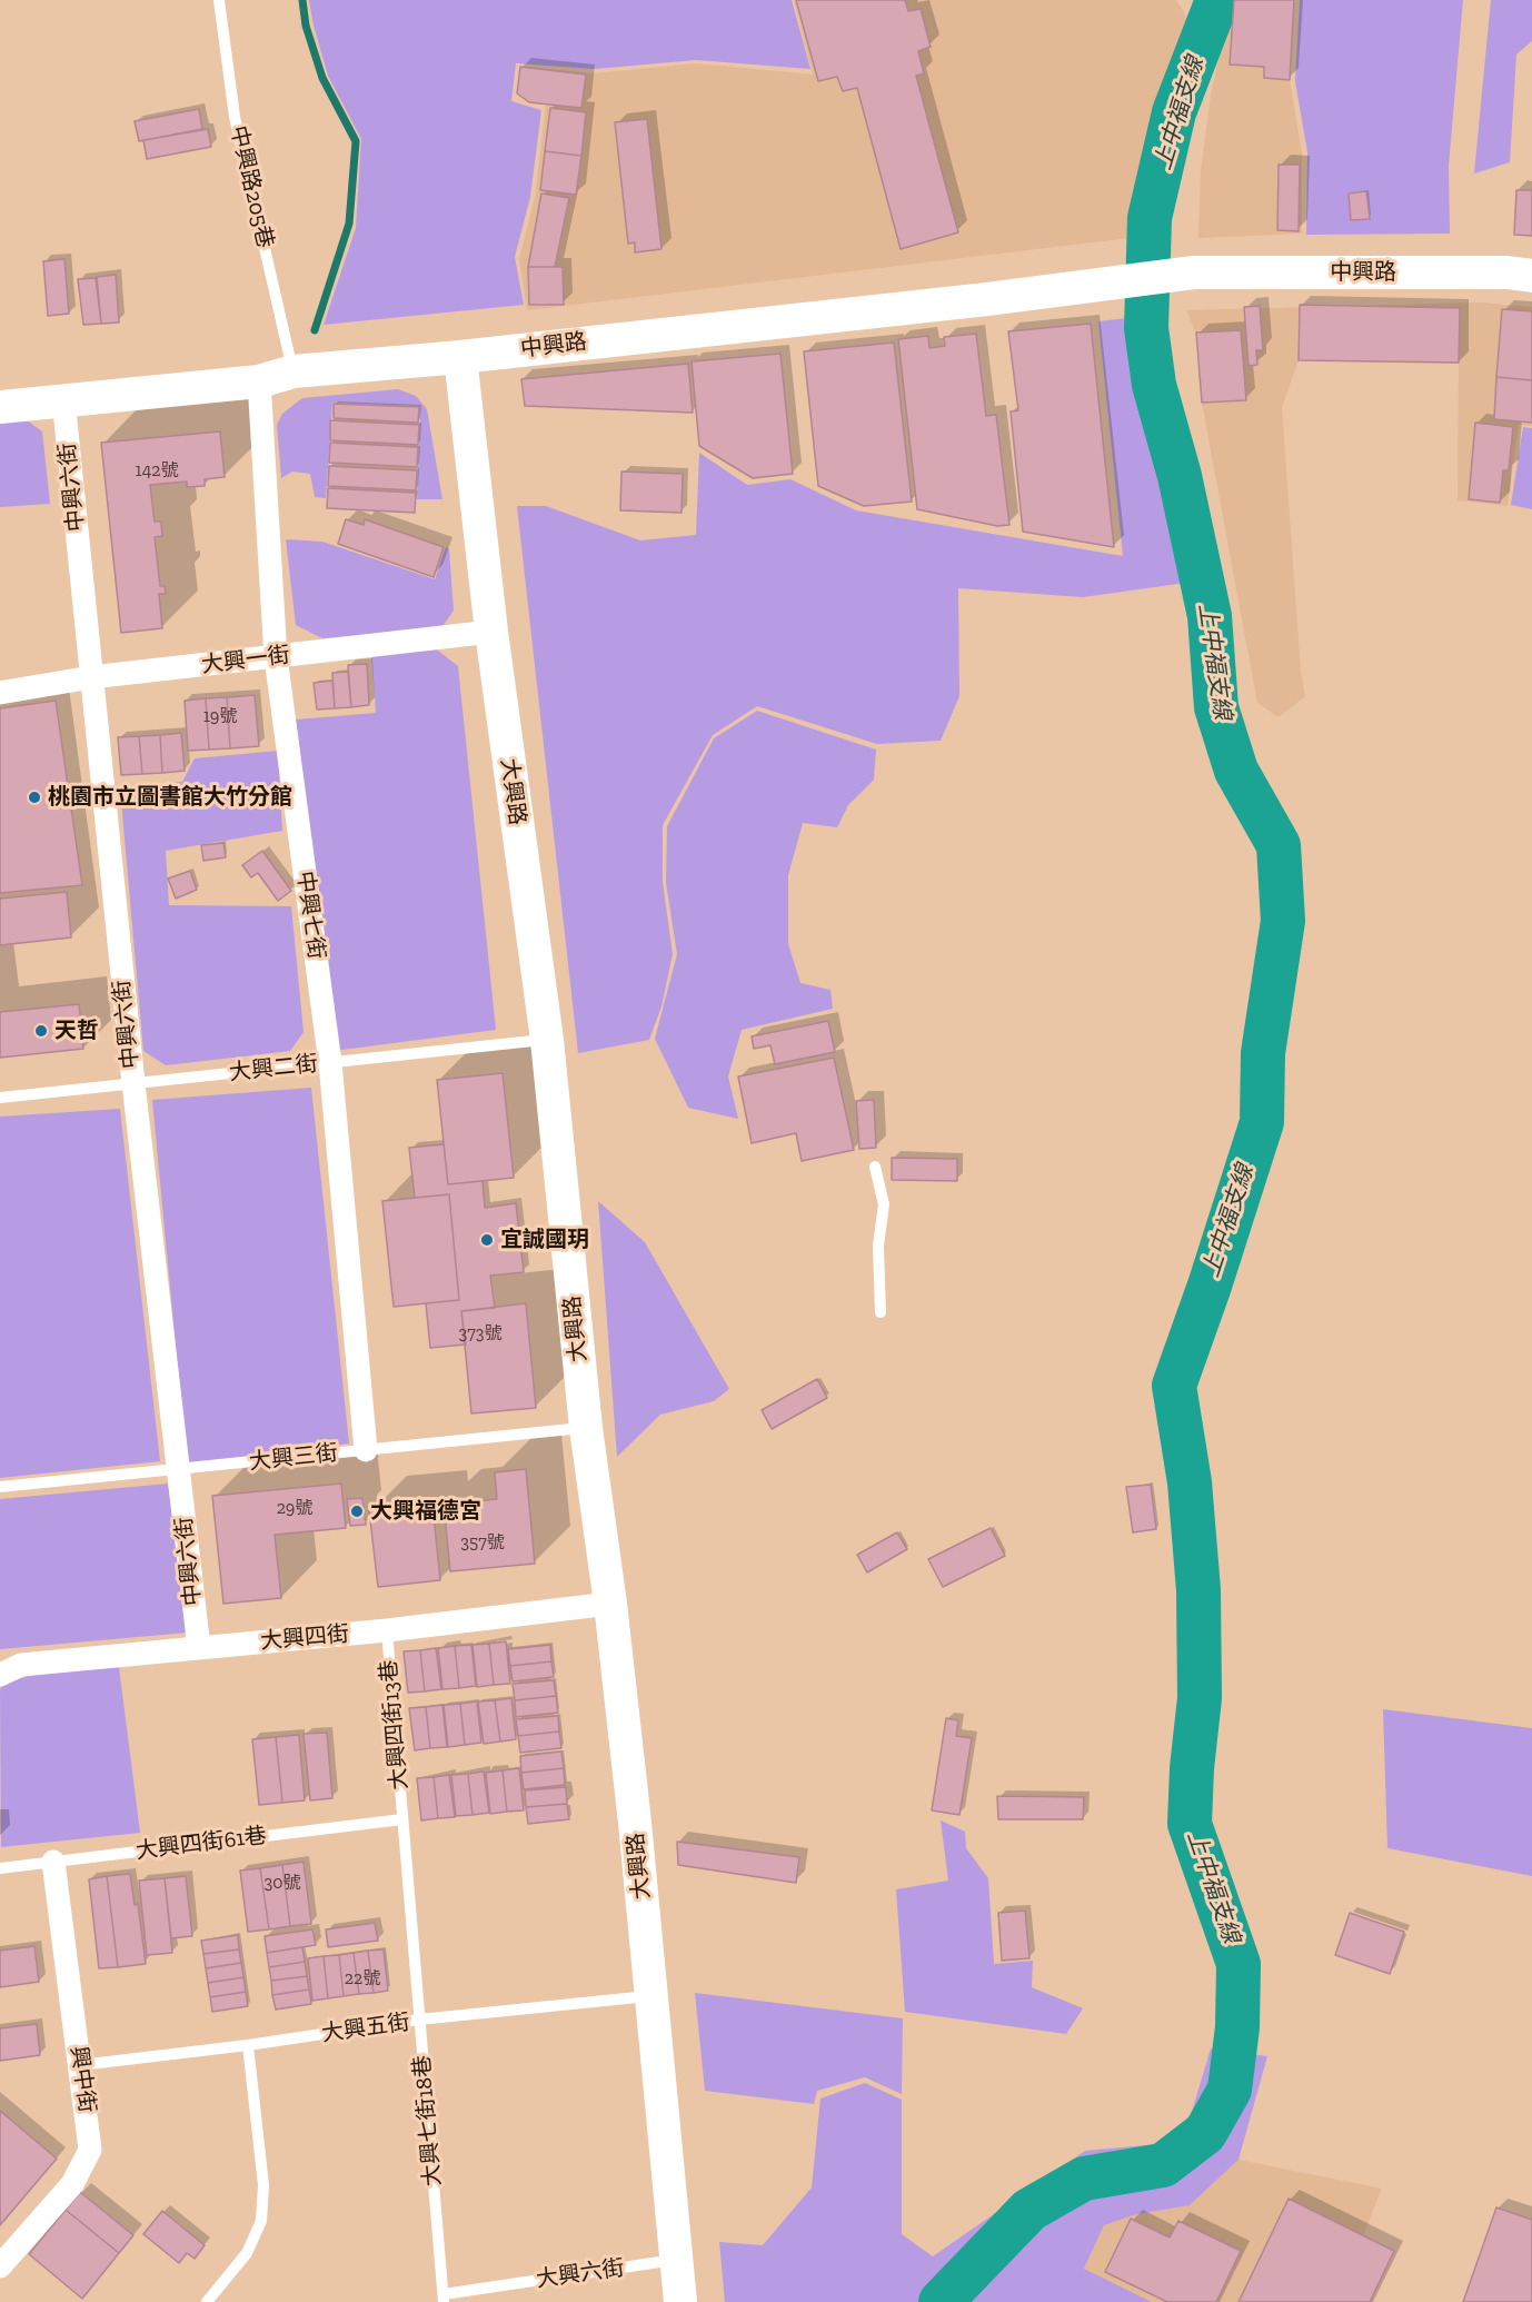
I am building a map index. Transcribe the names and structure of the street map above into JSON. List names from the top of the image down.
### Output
{
  "streets": {
    "street": [
      "中興路",
      "中興六街",
      "大興一街",
      "大興路",
      "中興七街",
      "大興四街",
      "興中街"
    ],
    "lane": [
      "中興路205巷",
      "大興二街",
      "大興三街",
      "大興四街13巷",
      "大興四街61巷",
      "大興五街",
      "大興七街18巷",
      "大興六街"
    ]
  },
  "crossings": [
    ["中興路205巷", "中興路"],
    ["中興路", "中興六街"],
    ["中興路", "大興路"],
    ["中興路", "中興七街"],
    ["中興六街", "大興一街"],
    ["中興六街", "大興二街"],
    ["中興六街", "大興三街"],
    ["中興六街", "大興四街"],
    ["大興一街", "大興路"],
    ["大興一街", "中興七街"],
    ["大興路", "大興二街"],
    ["大興路", "大興三街"],
    ["大興路", "大興四街"],
    ["大興路", "大興五街"],
    ["大興路", "大興六街"],
    ["中興七街", "大興二街"],
    ["中興七街", "大興三街"],
    ["大興四街", "大興四街13巷"],
    ["大興四街13巷", "大興四街61巷"],
    ["大興四街13巷", "大興七街18巷"],
    ["大興四街61巷", "興中街"],
    ["大興四街61巷", "大興七街18巷"],
    ["大興五街", "興中街"],
    ["大興五街", "大興七街18巷"],
    ["大興七街18巷", "大興六街"]
  ],
  "water": ["上中福支線"],
  "places": [
    "桃園市立圖書館大竹分館",
    "天哲",
    "宜誠國玥",
    "大興福德宮"
  ],
  "house_numbers": [
    "142號",
    "19號",
    "373號",
    "29號",
    "357號",
    "30號",
    "22號"
  ]
}
